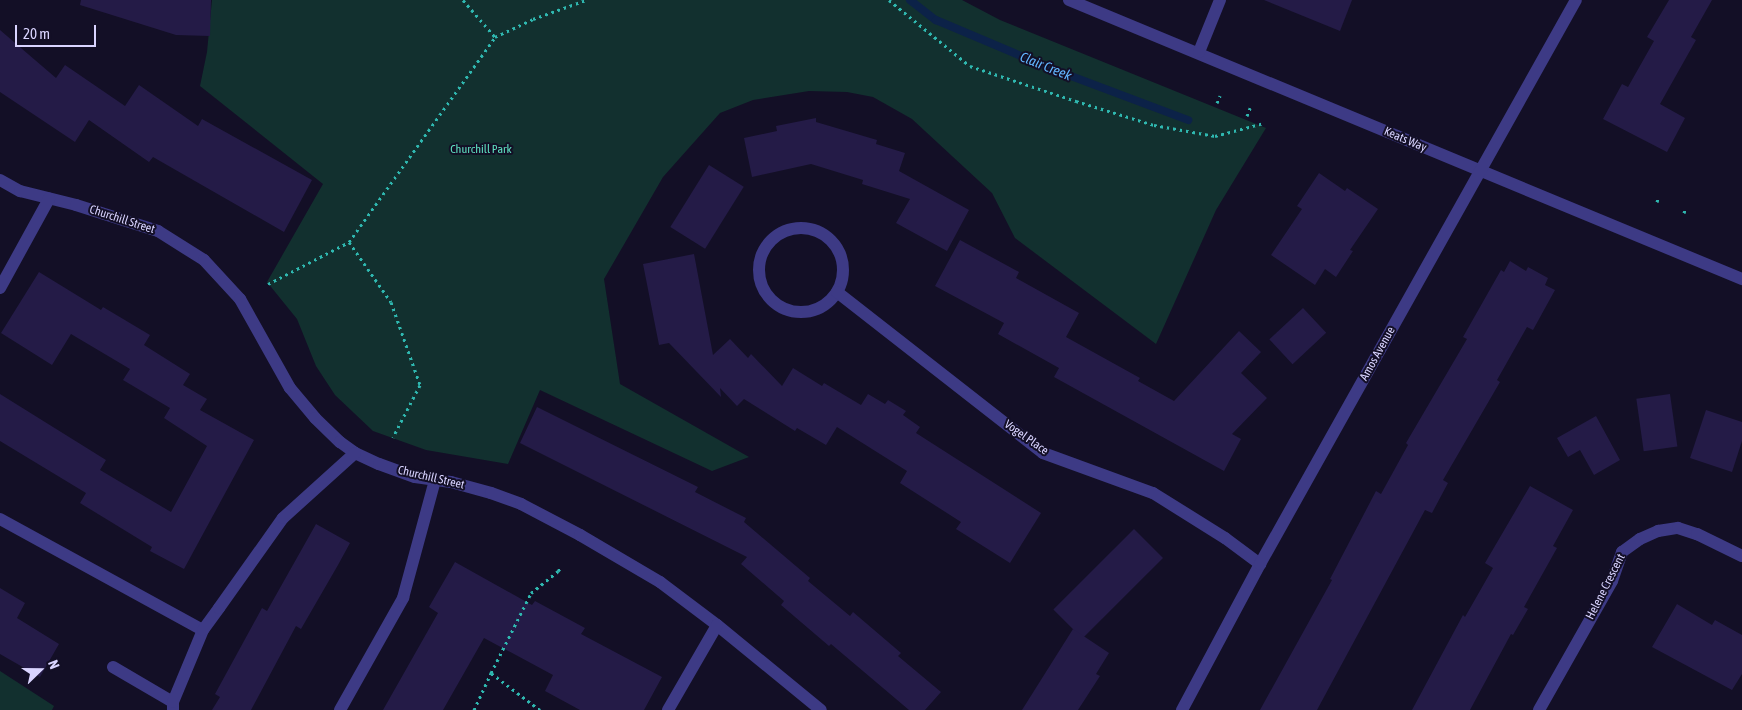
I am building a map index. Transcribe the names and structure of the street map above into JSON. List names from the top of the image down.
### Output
{
  "streets": {
    "street": [
      "Keats Way",
      "Churchill Street",
      "Amos Avenue",
      "Vogel Place",
      "Helene Crescent"
    ]
  },
  "crossings": [
    ["Keats Way", "Amos Avenue"],
    ["Amos Avenue", "Vogel Place"]
  ],
  "water": ["Clair Creek"],
  "parks": ["Churchill Park"],
  "scale_bar": "20 m",
  "north": "right"
}
